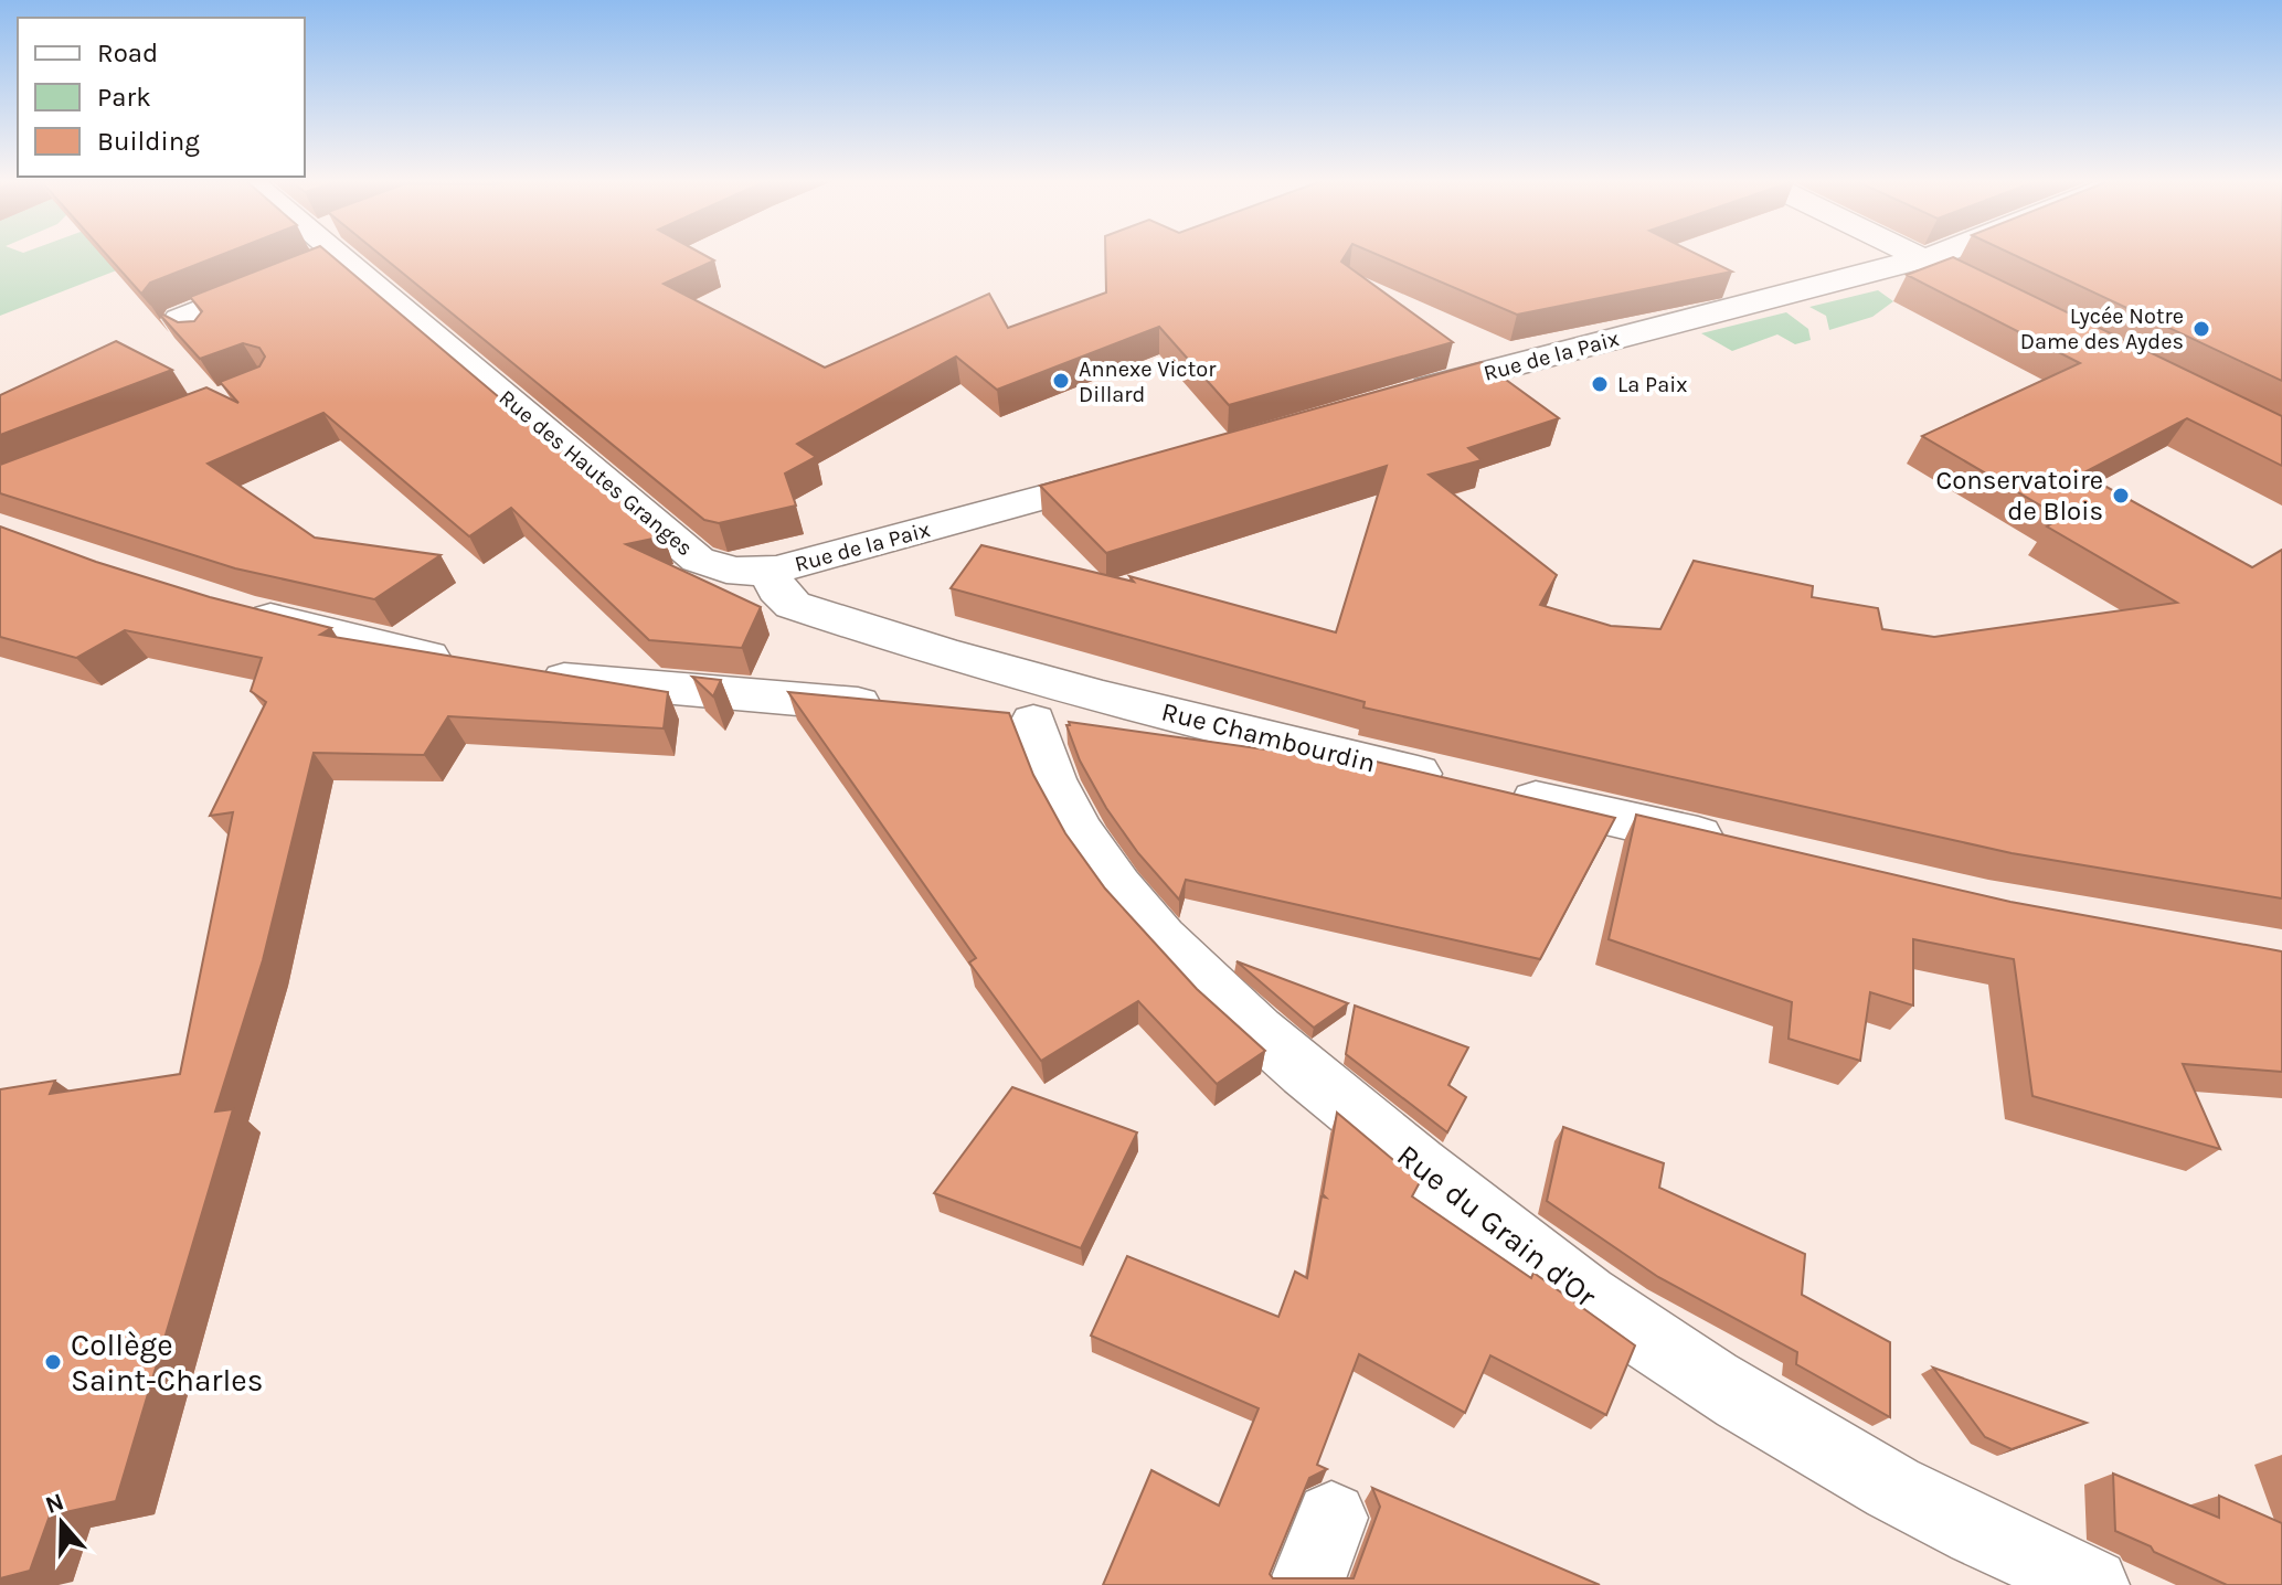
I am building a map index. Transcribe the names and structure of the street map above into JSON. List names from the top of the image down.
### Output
{
  "streets": {
    "street": [
      "Rue de la Paix",
      "Rue des Hautes Granges",
      "Rue Chambourdin",
      "Rue du Grain d'Or"
    ]
  },
  "crossings": [
    ["Rue de la Paix", "Rue des Hautes Granges"],
    ["Rue Chambourdin", "Rue du Grain d'Or"]
  ],
  "places": [
    "Lycée Notre Dame des Aydes",
    "Annexe Victor Dillard",
    "La Paix",
    "Conservatoire de Blois",
    "Collège Saint-Charles"
  ],
  "legend": ["Road", "Park", "Building"],
  "north": "top"
}
